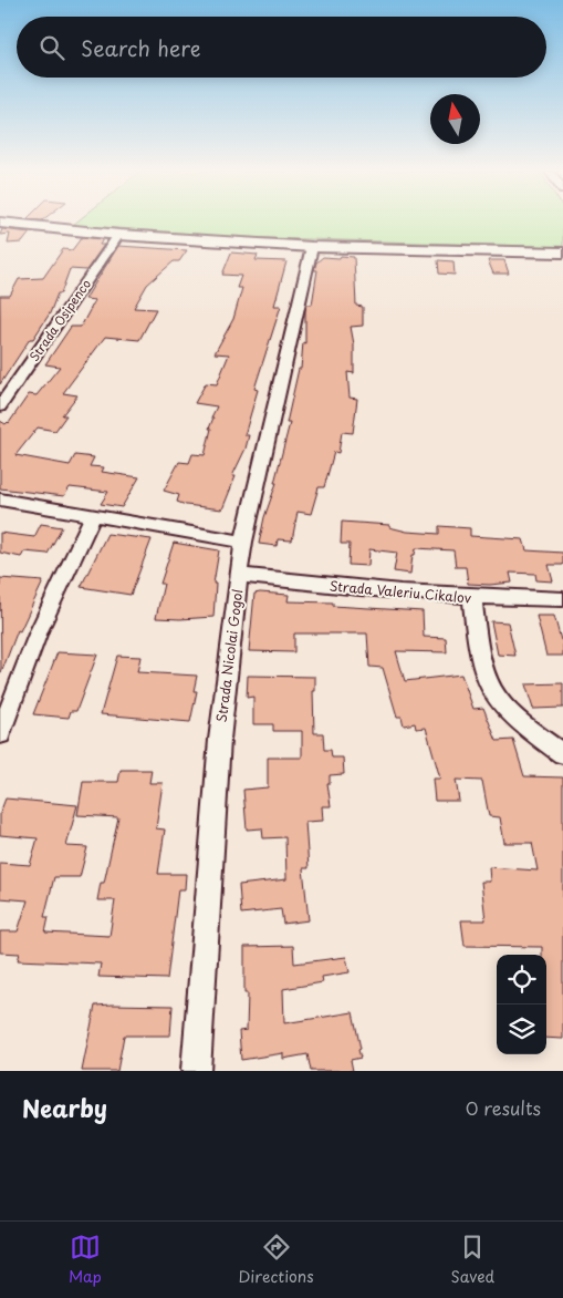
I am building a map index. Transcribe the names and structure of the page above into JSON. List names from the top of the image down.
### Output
{
  "streets": {
    "street": ["Strada Osipenco", "Strada Valeriu Cikalov", "Strada Nicolai Gogol"]
  },
  "crossings": [
    ["Strada Valeriu Cikalov", "Strada Nicolai Gogol"]
  ],
  "north": "top",
  "page": {
    "search": "Search here",
    "heading": ["Nearby", "0 results"],
    "nav": ["Map", "Directions", "Saved"]
  }
}
